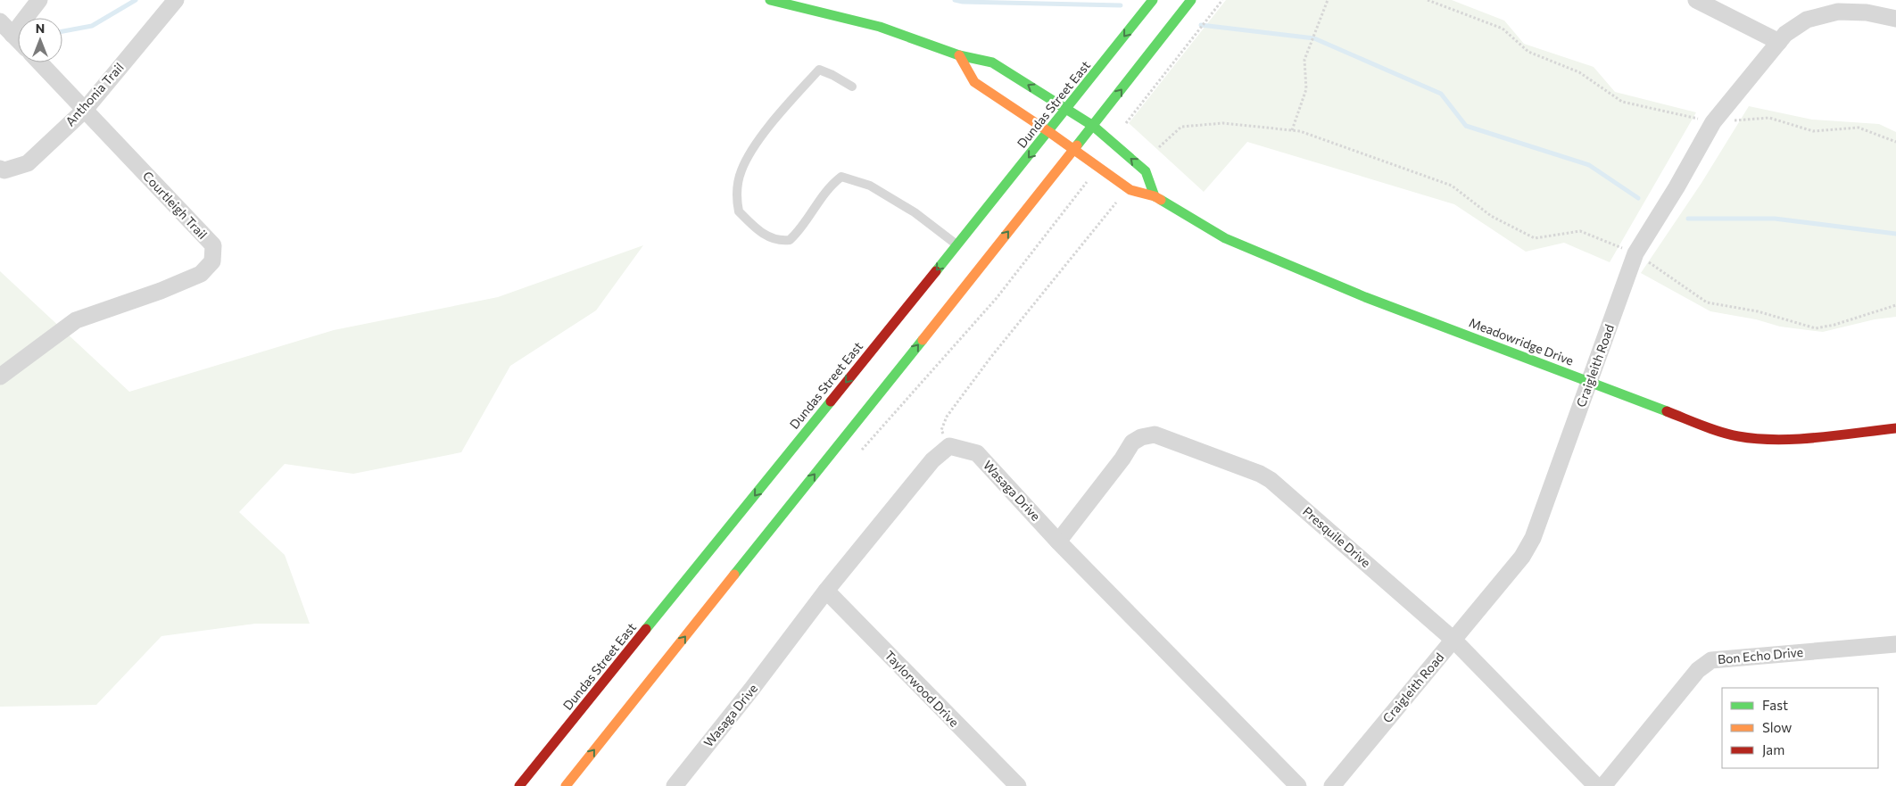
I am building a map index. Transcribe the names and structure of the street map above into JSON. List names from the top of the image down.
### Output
{
  "streets": {
    "main road": ["Dundas Street East", "Meadowridge Drive"],
    "street": [
      "Anthonia Trail",
      "Courtleigh Trail",
      "Craigleith Road",
      "Wasaga Drive",
      "Presquile Drive",
      "Bon Echo Drive",
      "Taylorwood Drive"
    ]
  },
  "crossings": [
    ["Anthonia Trail", "Courtleigh Trail"],
    ["Dundas Street East", "Meadowridge Drive"],
    ["Meadowridge Drive", "Craigleith Road"],
    ["Craigleith Road", "Presquile Drive"],
    ["Wasaga Drive", "Presquile Drive"],
    ["Wasaga Drive", "Taylorwood Drive"]
  ],
  "legend": ["Fast", "Slow", "Jam"],
  "north": "top"
}
